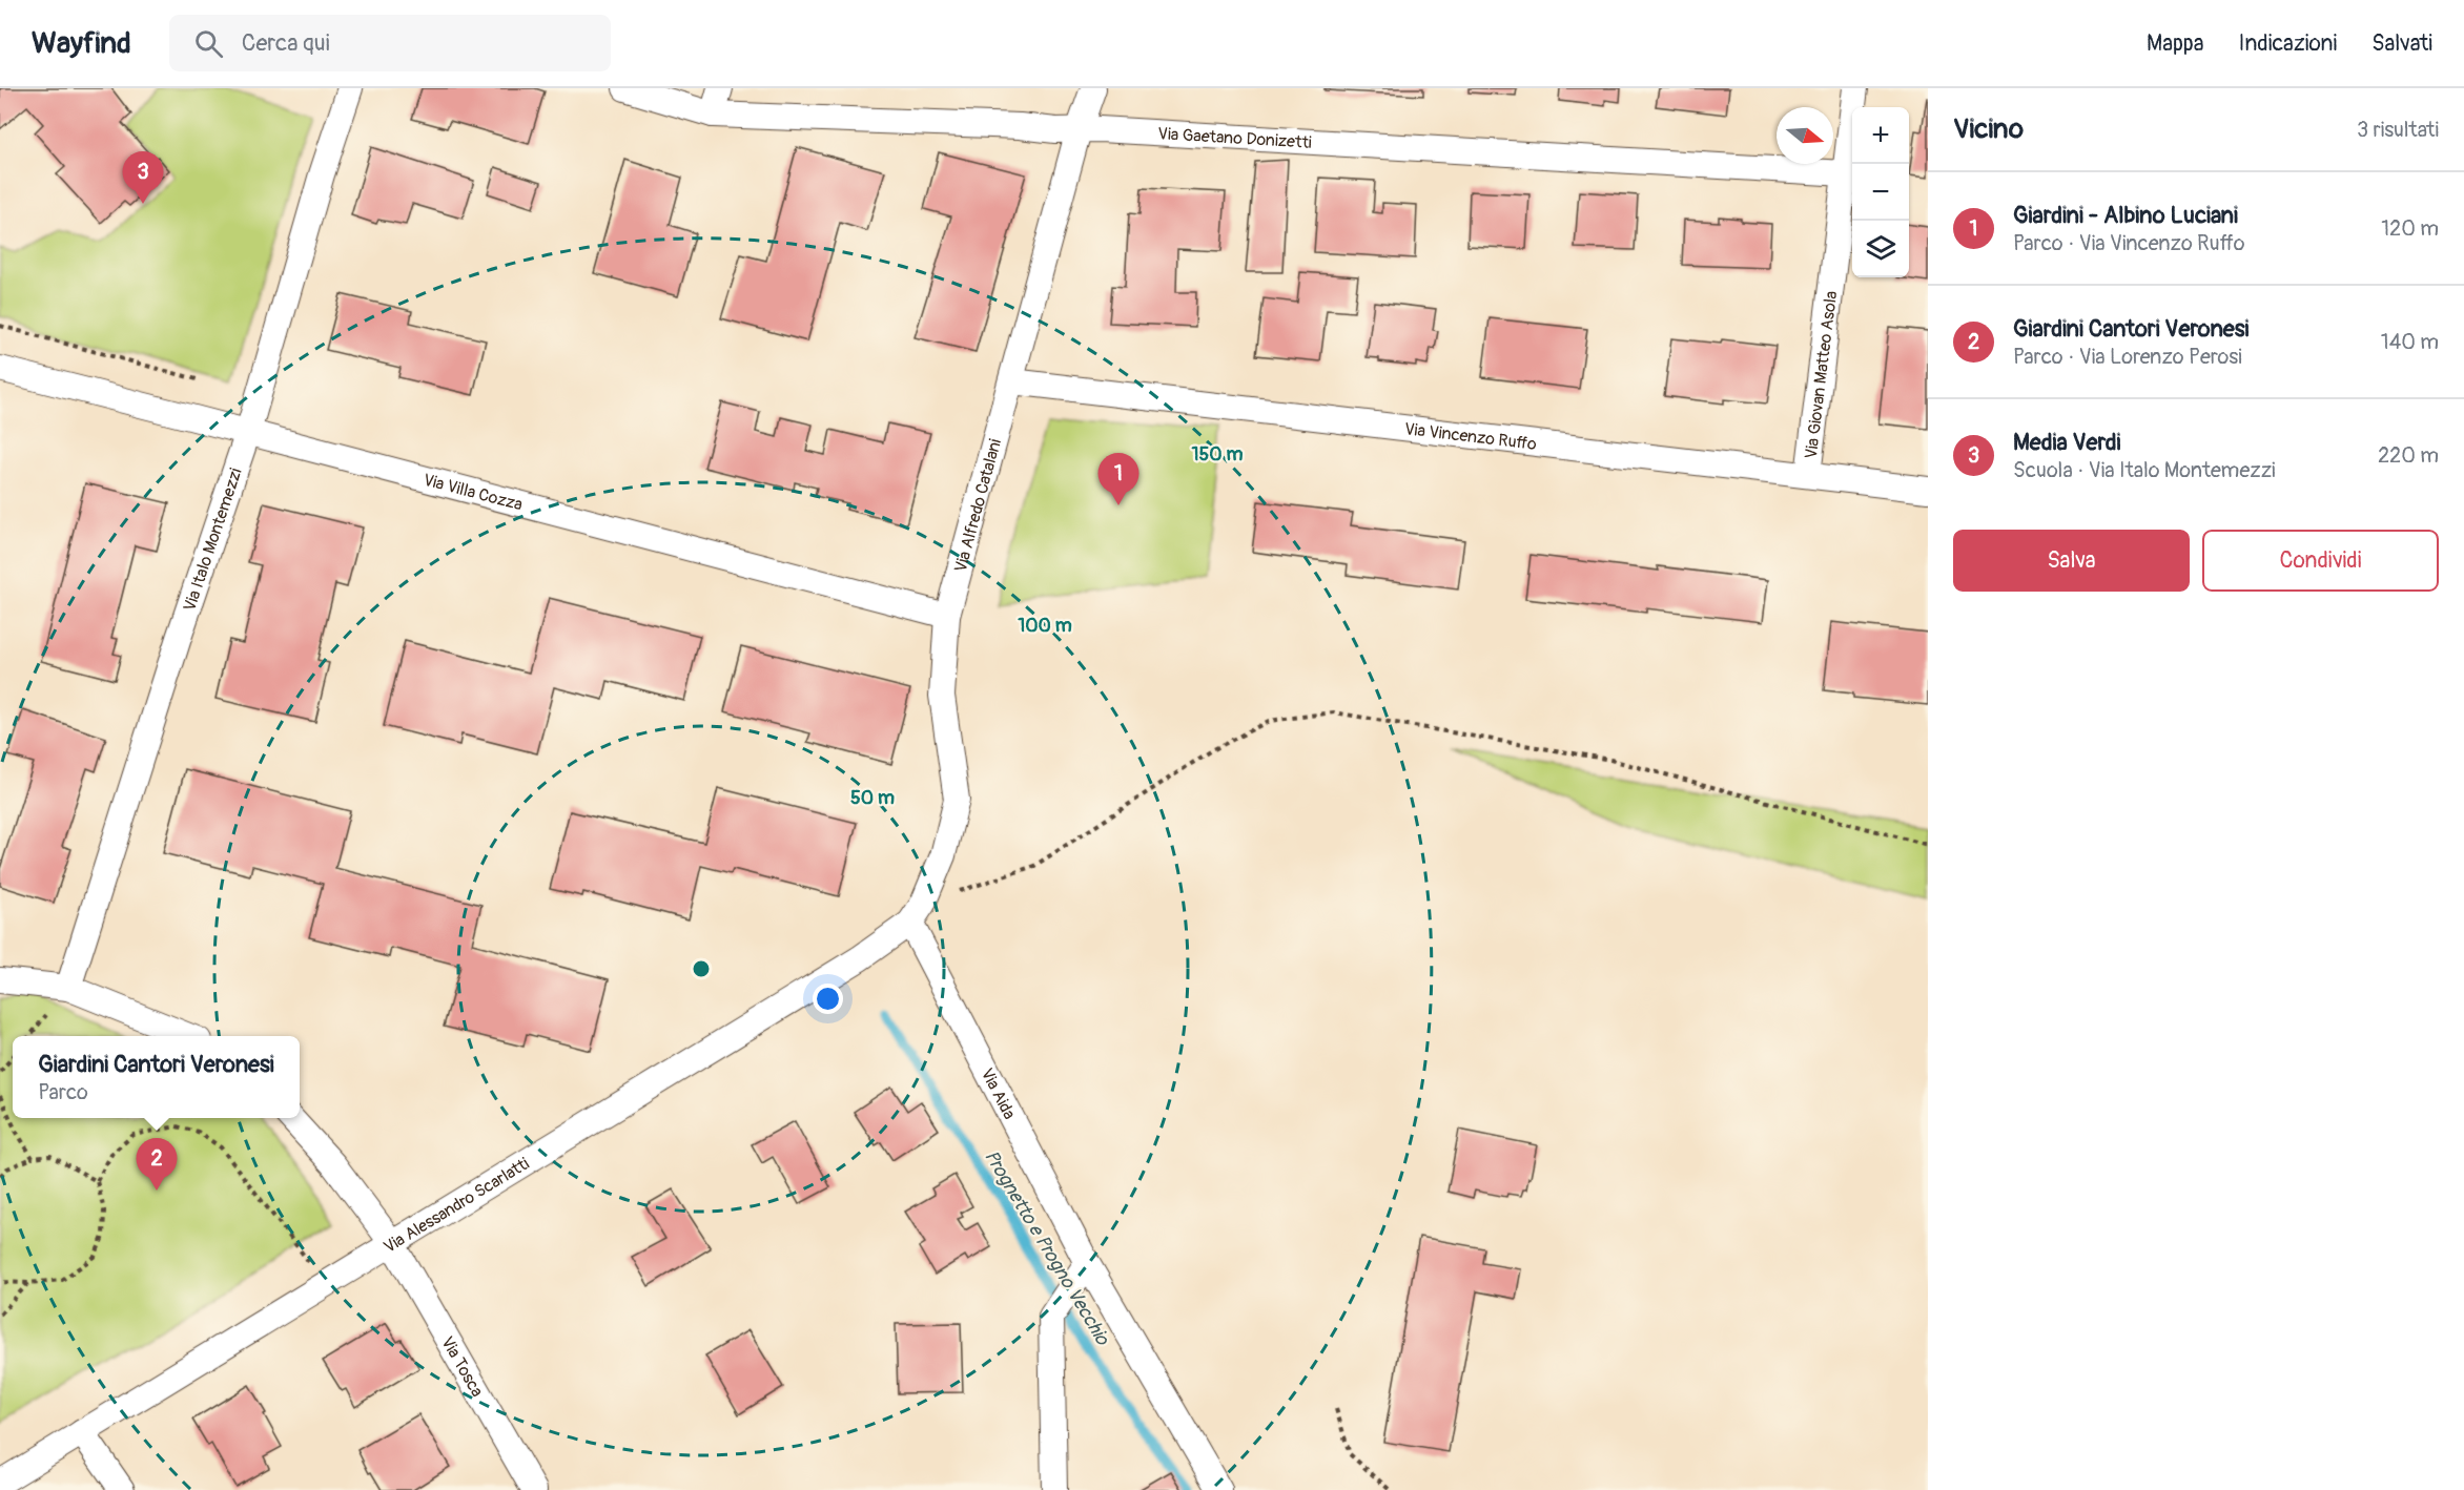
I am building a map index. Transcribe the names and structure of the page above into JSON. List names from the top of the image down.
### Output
{
  "streets": {
    "street": [
      "Via Gaetano Donizetti",
      "Via Giovan Matteo Asola",
      "Via Vincenzo Ruffo",
      "Via Villa Cozza",
      "Via Alfredo Catalani",
      "Via Italo Montemezzi",
      "Via Aida",
      "Via Alessandro Scarlatti",
      "Via Tosca"
    ]
  },
  "crossings": [
    ["Via Gaetano Donizetti", "Via Giovan Matteo Asola"],
    ["Via Gaetano Donizetti", "Via Alfredo Catalani"],
    ["Via Giovan Matteo Asola", "Via Vincenzo Ruffo"],
    ["Via Vincenzo Ruffo", "Via Alfredo Catalani"],
    ["Via Villa Cozza", "Via Alfredo Catalani"],
    ["Via Villa Cozza", "Via Italo Montemezzi"],
    ["Via Alfredo Catalani", "Via Aida"],
    ["Via Alfredo Catalani", "Via Alessandro Scarlatti"],
    ["Via Aida", "Via Alessandro Scarlatti"],
    ["Via Alessandro Scarlatti", "Via Tosca"]
  ],
  "water": ["Prognetto e Progno Vecchio"],
  "north": "right",
  "page": {
    "header": "Wayfind",
    "search": "Cerca qui",
    "nav": ["Mappa", "Indicazioni", "Salvati"],
    "heading": ["Vicino", "3 risultati"],
    "map_buttons": ["+", "−"],
    "pins": ["3", "1", "2"],
    "list": [
      {
        "mark": "1",
        "name": "Giardini - Albino Luciani",
        "note": "Parco · Via Vincenzo Ruffo",
        "value": "120 m"
      },
      {
        "mark": "2",
        "name": "Giardini Cantori Veronesi",
        "note": "Parco · Via Lorenzo Perosi",
        "value": "140 m"
      },
      {
        "mark": "3",
        "name": "Media Verdi",
        "note": "Scuola · Via Italo Montemezzi",
        "value": "220 m"
      }
    ],
    "buttons": ["Salva", "Condividi"],
    "popup": ["Giardini Cantori Veronesi", "Parco"]
  },
  "rings": ["150 m", "100 m", "50 m"]
}
